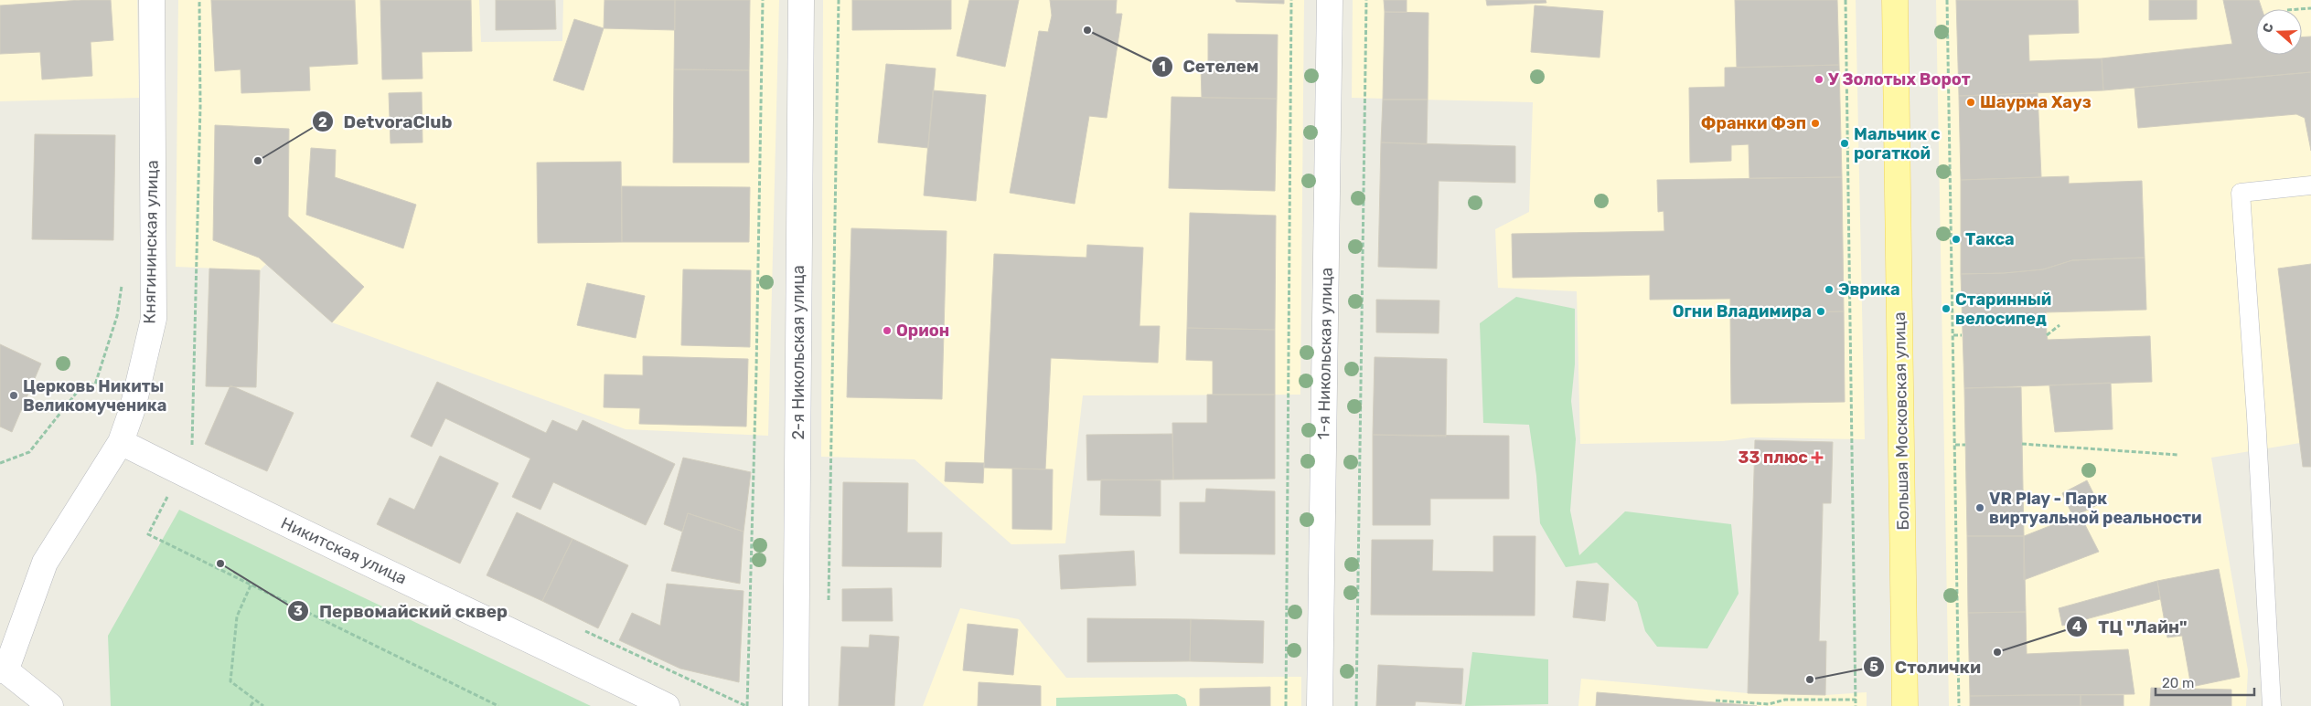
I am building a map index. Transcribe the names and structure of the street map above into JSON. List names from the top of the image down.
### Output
{
  "streets": {
    "main road": ["Большая Московская улица"],
    "street": [
      "Княгининская улица",
      "2-я Никольская улица",
      "1-я Никольская улица",
      "Никитская улица"
    ]
  },
  "crossings": [
    ["Княгининская улица", "Никитская улица"]
  ],
  "places": {
    "other": [
      "Сетелем",
      "У Золотых Ворот",
      "Шаурма Хауз",
      "Франки Фэп",
      "Мальчик с рогаткой",
      "DetvoraClub",
      "Такса",
      "Эврика",
      "Старинный велосипед",
      "Огни Владимира",
      "Орион",
      "Церковь Никиты Великомученика",
      "VR Play - Парк виртуальной реальности",
      "Первомайский сквер",
      "ТЦ \"Лайн\"",
      "Столички"
    ],
    "health": ["33 плюс"]
  },
  "scale_bar": "20 m",
  "north": "left"
}
